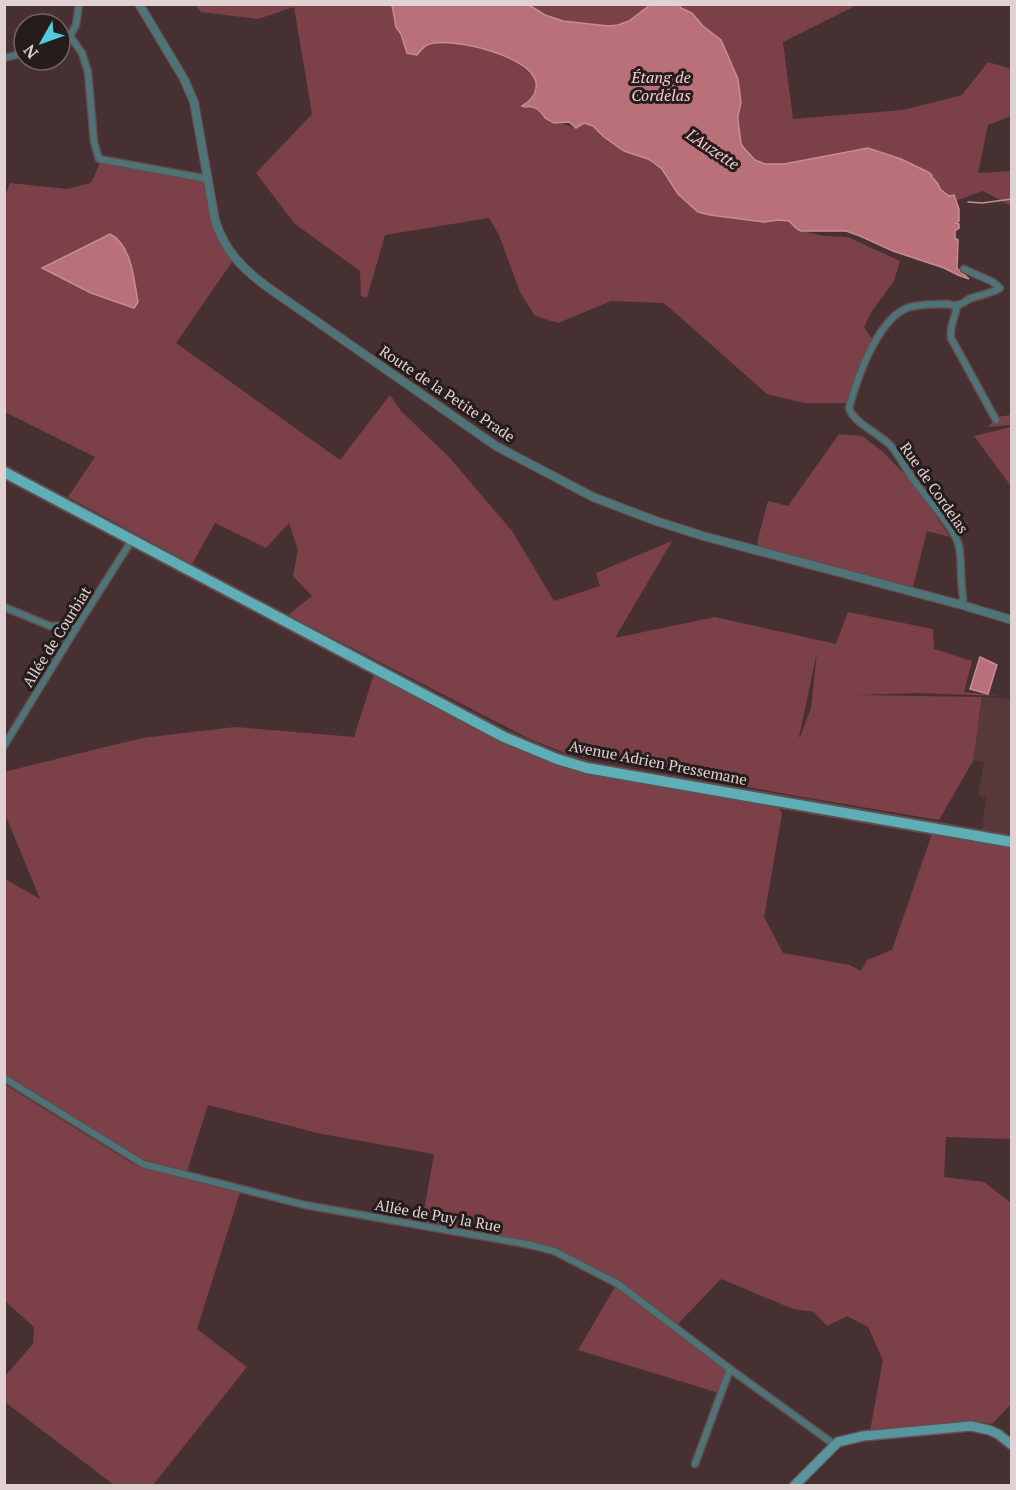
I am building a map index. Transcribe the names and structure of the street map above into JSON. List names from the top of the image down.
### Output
{
  "streets": {
    "main road": ["Avenue Adrien Pressemane"],
    "street": [
      "Route de la Petite Prade",
      "Rue de Cordelas",
      "Allée de Courbiat",
      "Allée de Puy la Rue"
    ]
  },
  "crossings": [
    ["Route de la Petite Prade", "Rue de Cordelas"],
    ["Allée de Courbiat", "Avenue Adrien Pressemane"]
  ],
  "water": ["Étang de Cordelas", "L'Auzette"],
  "north": "bottom left"
}
